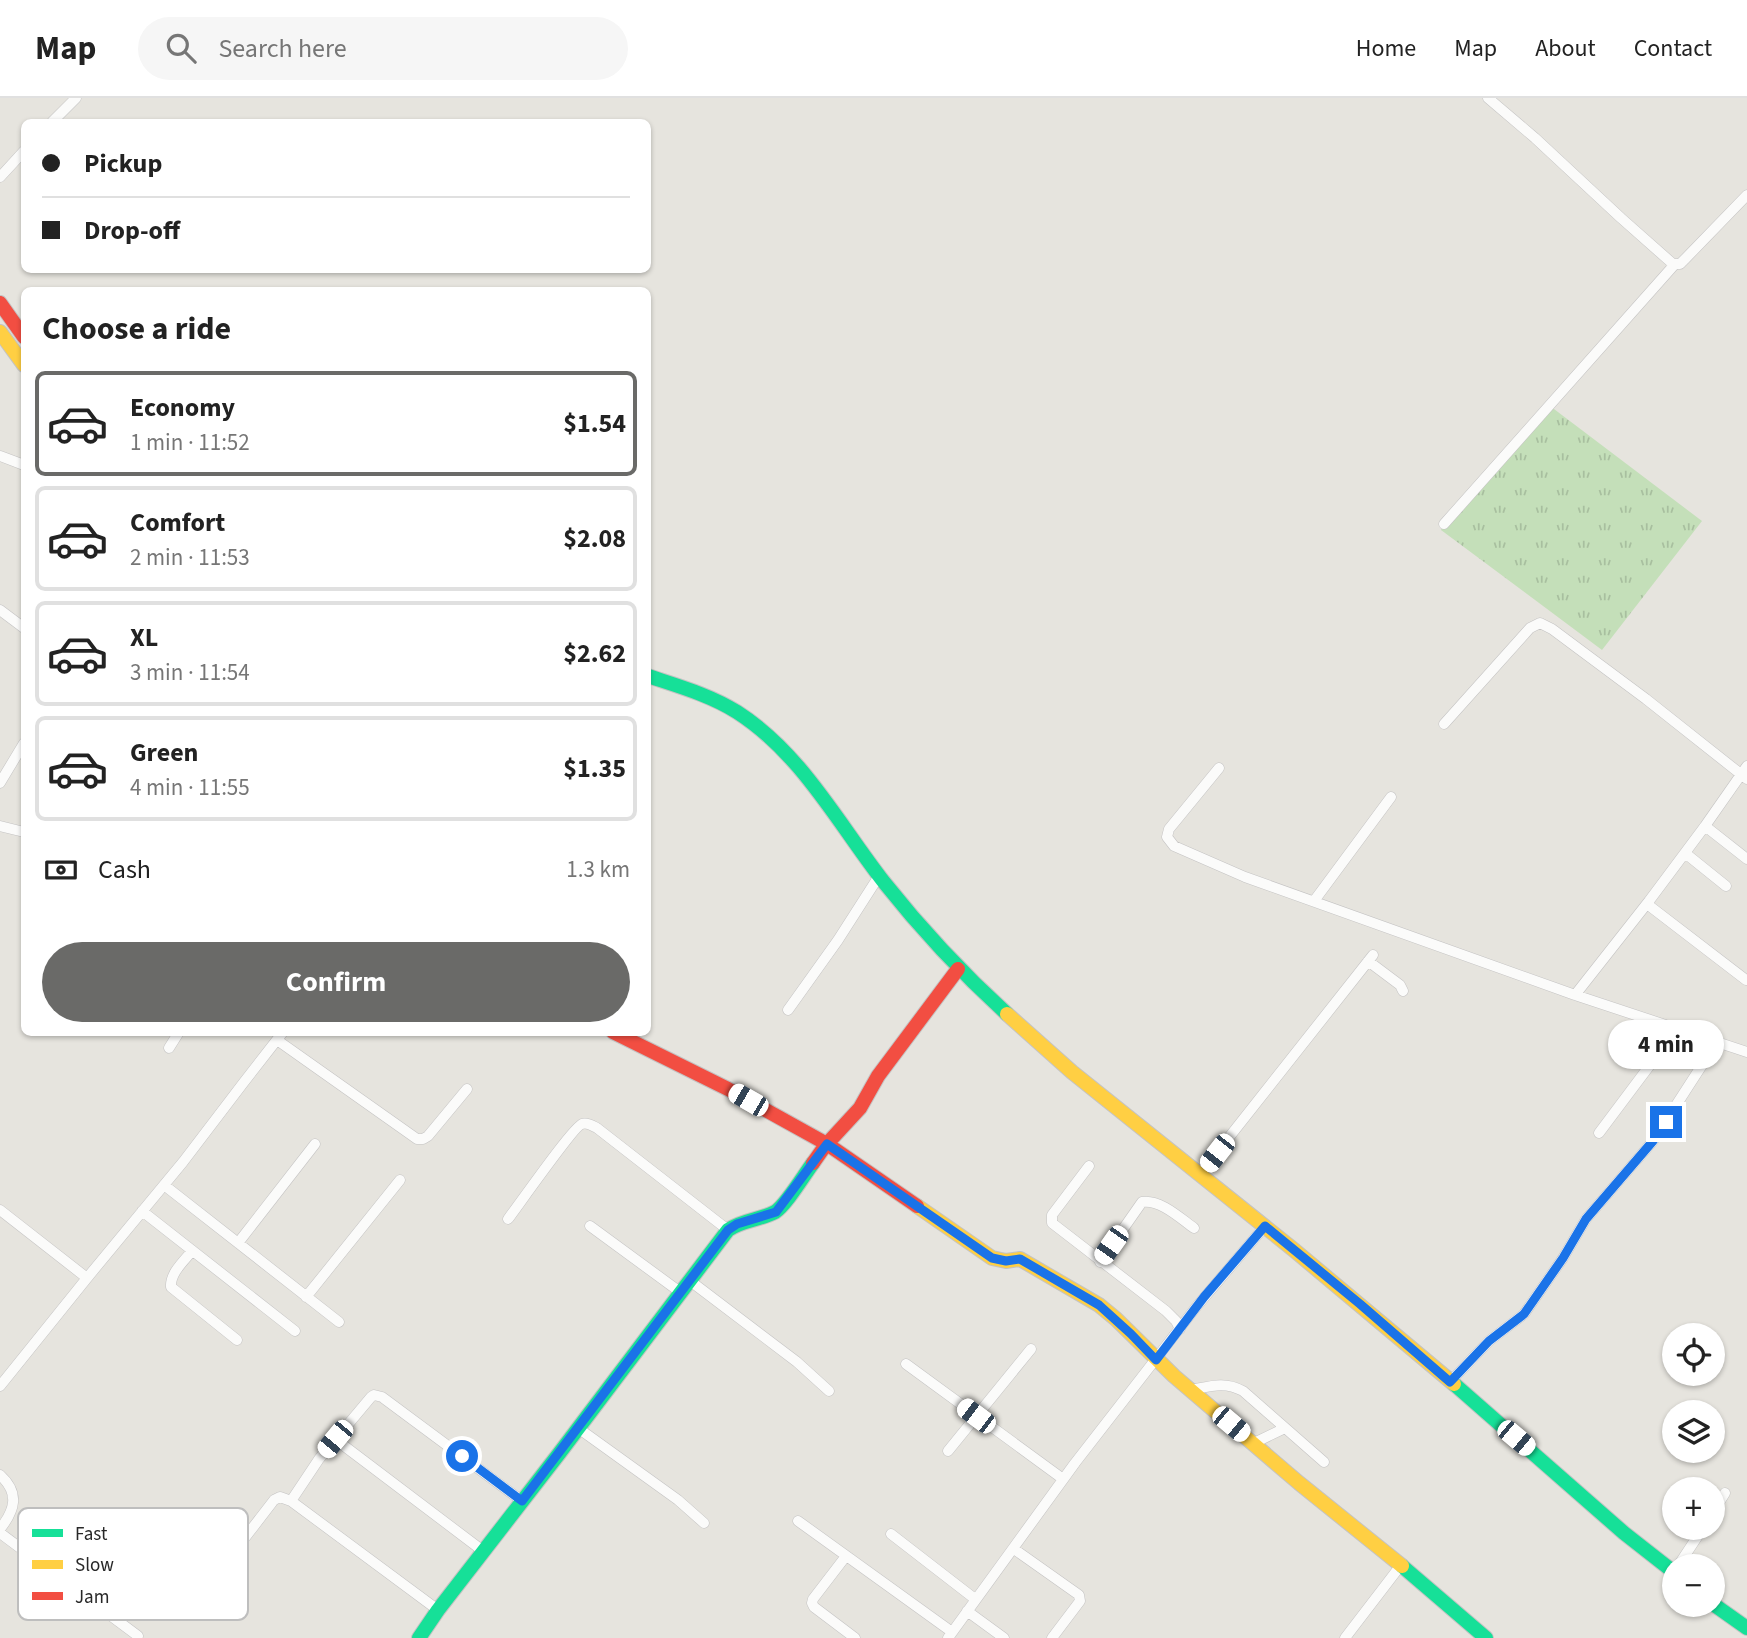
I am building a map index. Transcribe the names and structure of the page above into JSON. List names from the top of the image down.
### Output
{
  "legend": ["Fast", "Slow", "Jam"],
  "page": {
    "header": "Map",
    "search": "Search here",
    "nav": [
      "Home",
      "Map",
      "About",
      "Contact"
    ],
    "banner": ["Pickup", "Drop-off"],
    "heading": "Choose a ride",
    "list": [
      {
        "name": "Economy",
        "note": "1 min · 11:52",
        "value": "$1.54"
      },
      {
        "name": "Comfort",
        "note": "2 min · 11:53",
        "value": "$2.08"
      },
      {
        "name": "XL",
        "note": "3 min · 11:54",
        "value": "$2.62"
      },
      {
        "name": "Green",
        "note": "4 min · 11:55",
        "value": "$1.35"
      }
    ],
    "pay": ["Cash", "1.3 km"],
    "buttons": "Confirm",
    "bubble": "4 min",
    "map_buttons": ["+", "−"]
  }
}
